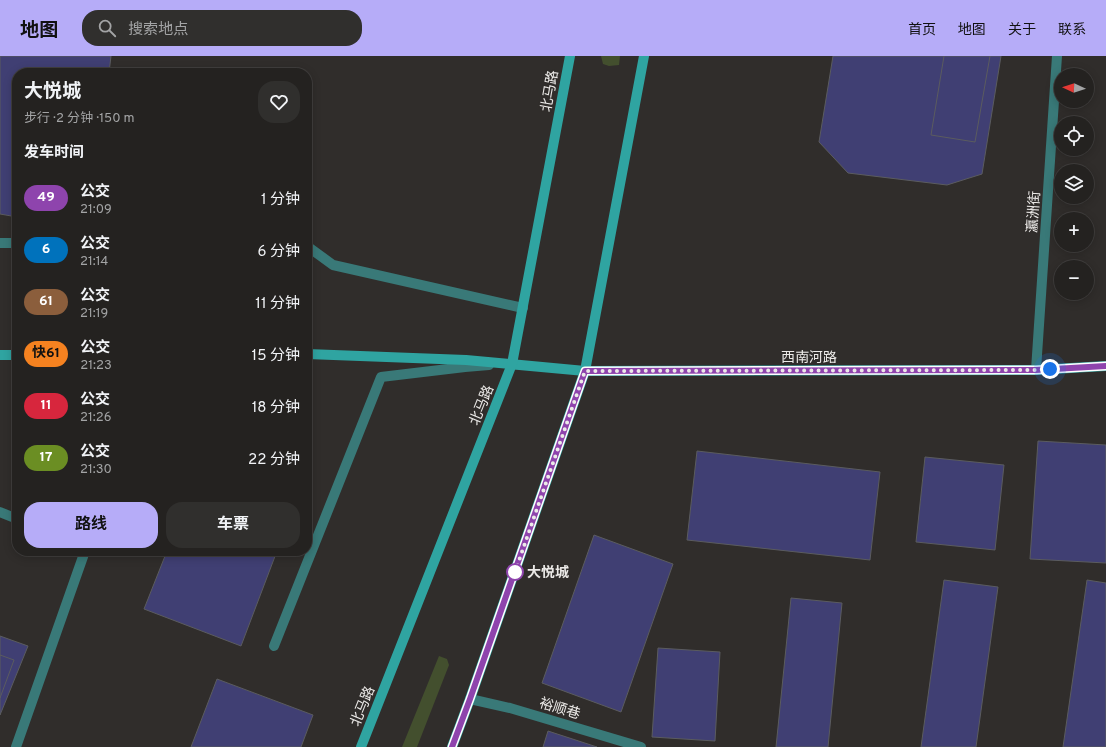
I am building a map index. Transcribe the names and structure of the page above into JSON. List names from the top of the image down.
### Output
{
  "streets": {
    "main road": ["北马路", "西南河路"],
    "lane": ["瀛洲街", "裕顺巷"]
  },
  "crossings": [
    ["北马路", "西南河路"],
    ["瀛洲街", "西南河路"]
  ],
  "places": ["大悦城"],
  "lines": ["bus line 49"],
  "north": "left",
  "page": {
    "header": "地图",
    "search": "搜索地点",
    "nav": [
      "首页",
      "地图",
      "关于",
      "联系"
    ],
    "map_buttons": ["+", "−"],
    "heading": [
      ["大悦城", "步行 · 2 分钟 · 150 m"],
      "发车时间"
    ],
    "list": [
      {
        "mark": "49",
        "name": "公交",
        "note": "21:09",
        "value": "1 分钟"
      },
      {
        "mark": "6",
        "name": "公交",
        "note": "21:14",
        "value": "6 分钟"
      },
      {
        "mark": "61",
        "name": "公交",
        "note": "21:19",
        "value": "11 分钟"
      },
      {
        "mark": "快61",
        "name": "公交",
        "note": "21:23",
        "value": "15 分钟"
      },
      {
        "mark": "11",
        "name": "公交",
        "note": "21:26",
        "value": "18 分钟"
      },
      {
        "mark": "17",
        "name": "公交",
        "note": "21:30",
        "value": "22 分钟"
      }
    ],
    "buttons": ["路线", "车票"]
  }
}
